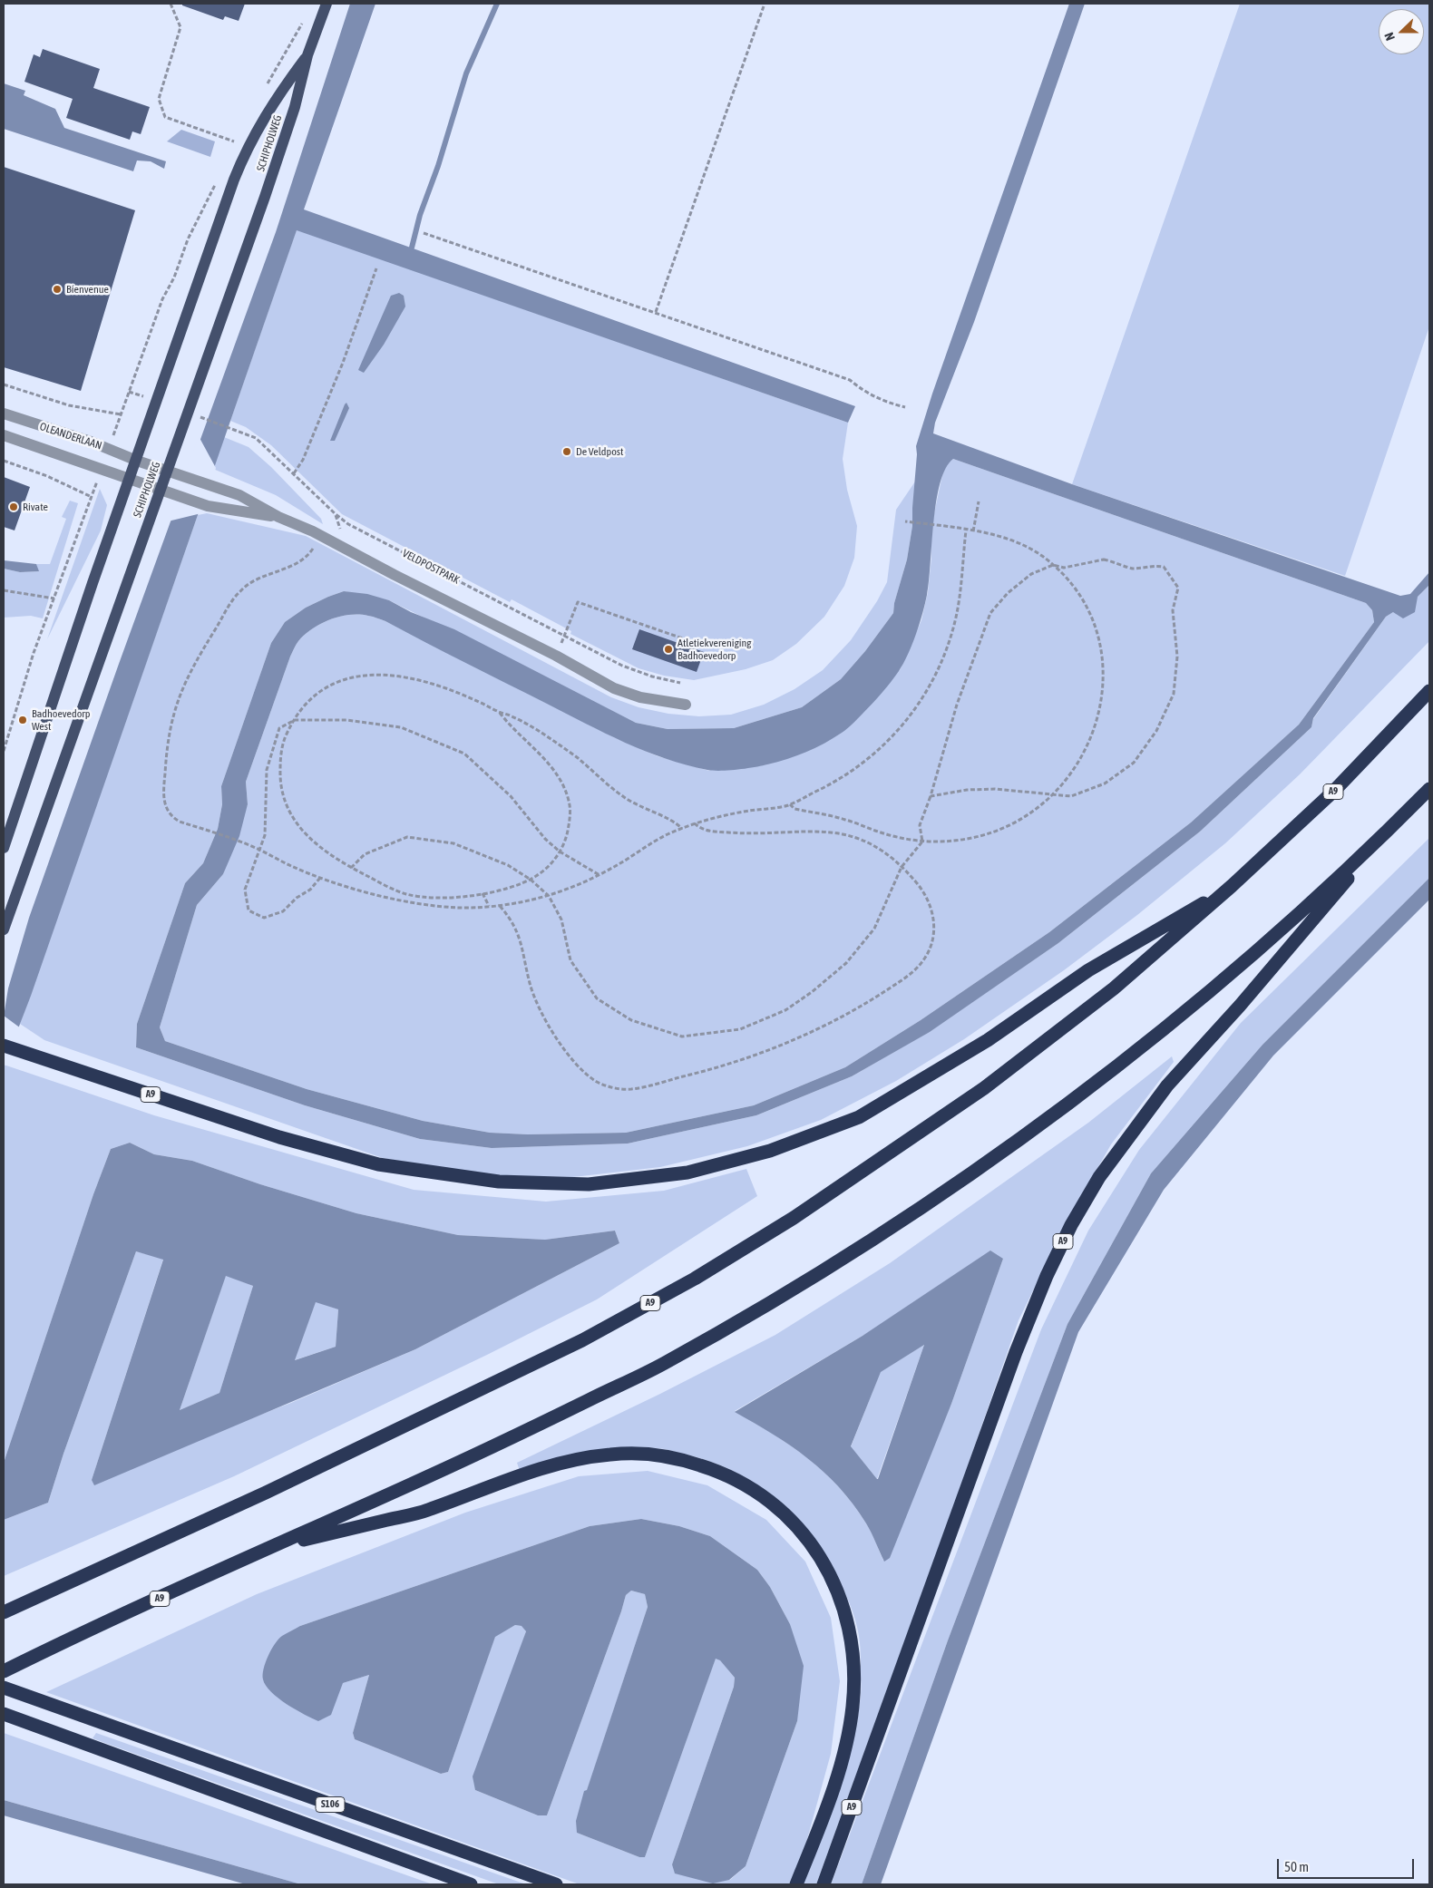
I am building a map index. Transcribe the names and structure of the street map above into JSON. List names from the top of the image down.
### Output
{
  "streets": {
    "highway": ["A9", "S106"],
    "main road": ["SCHIPHOLWEG"],
    "street": ["OLEANDERLAAN", "VELDPOSTPARK"]
  },
  "crossings": [
    ["SCHIPHOLWEG", "OLEANDERLAAN"],
    ["SCHIPHOLWEG", "VELDPOSTPARK"],
    ["OLEANDERLAAN", "VELDPOSTPARK"]
  ],
  "places": [
    "Bienvenue",
    "De Veldpost",
    "Rivate",
    "Atletiekvereniging Badhoevedorp",
    "Badhoevedorp West"
  ],
  "scale_bar": "50 m",
  "north": "left"
}
